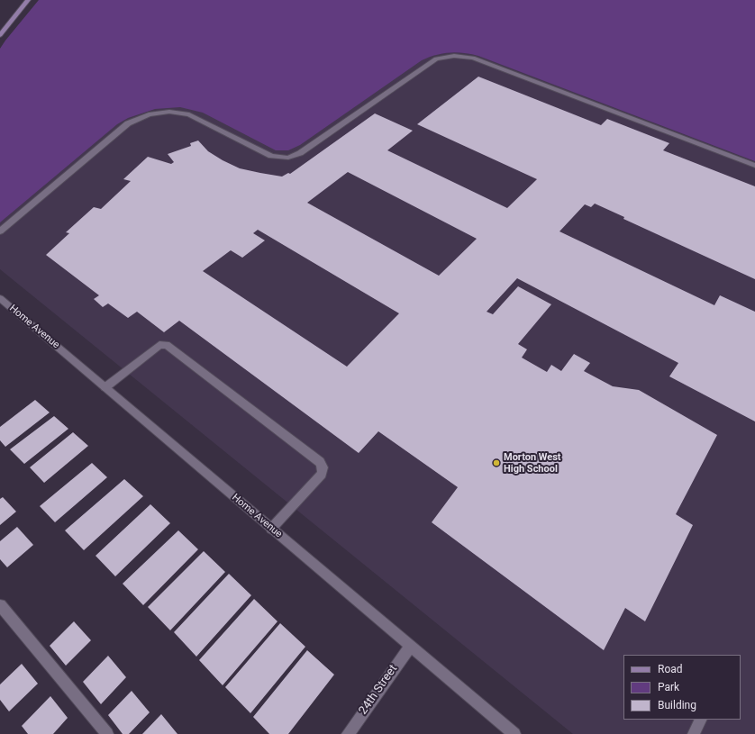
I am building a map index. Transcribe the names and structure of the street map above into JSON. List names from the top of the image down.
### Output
{
  "streets": {
    "street": ["Home Avenue", "24th Street"]
  },
  "crossings": [
    ["Home Avenue", "24th Street"]
  ],
  "places": ["Morton West High School"],
  "legend": ["Road", "Park", "Building"]
}
